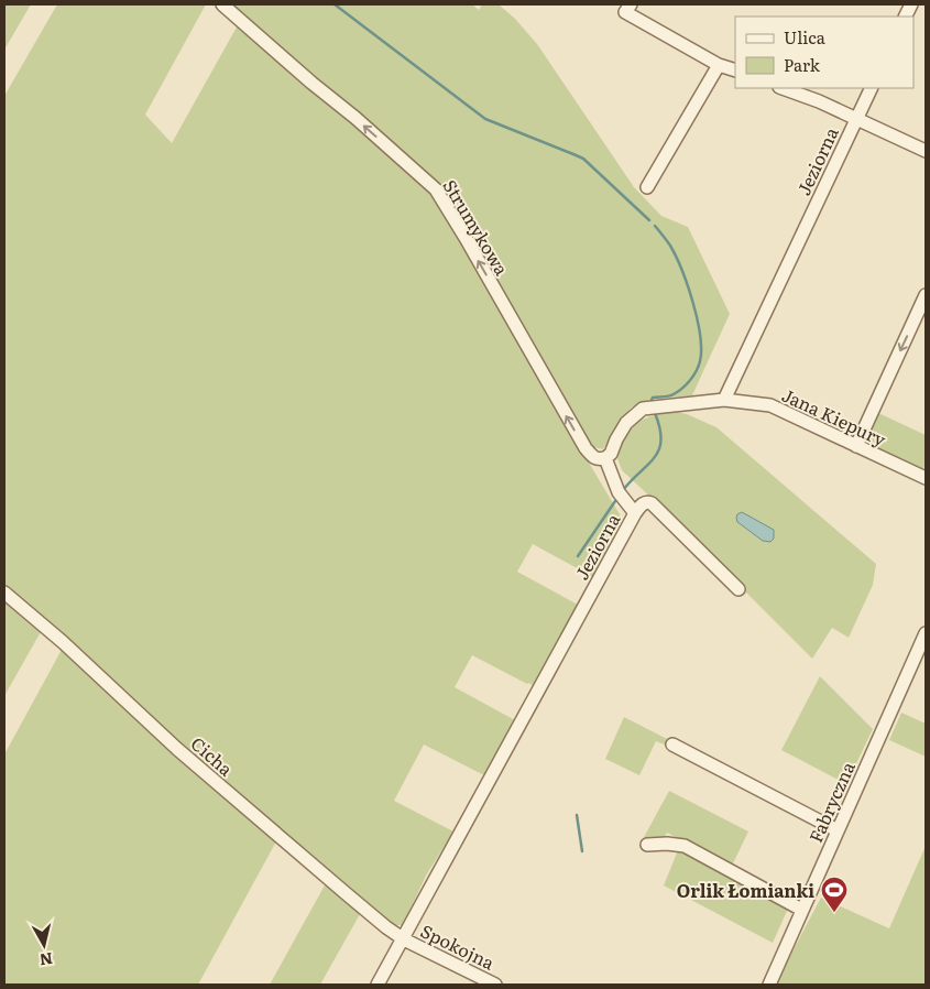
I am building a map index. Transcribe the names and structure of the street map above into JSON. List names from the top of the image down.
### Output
{
  "streets": {
    "street": [
      "Jeziorna",
      "Strumykowa",
      "Jana Kiepury",
      "Cicha",
      "Fabryczna",
      "Spokojna"
    ]
  },
  "crossings": [
    ["Jeziorna", "Strumykowa"],
    ["Jeziorna", "Jana Kiepury"],
    ["Jeziorna", "Cicha"],
    ["Jeziorna", "Spokojna"],
    ["Cicha", "Spokojna"]
  ],
  "one_way": ["Strumykowa"],
  "places": {
    "sports": ["Orlik Łomianki"]
  },
  "legend": ["Ulica", "Park"],
  "north": "bottom"
}
